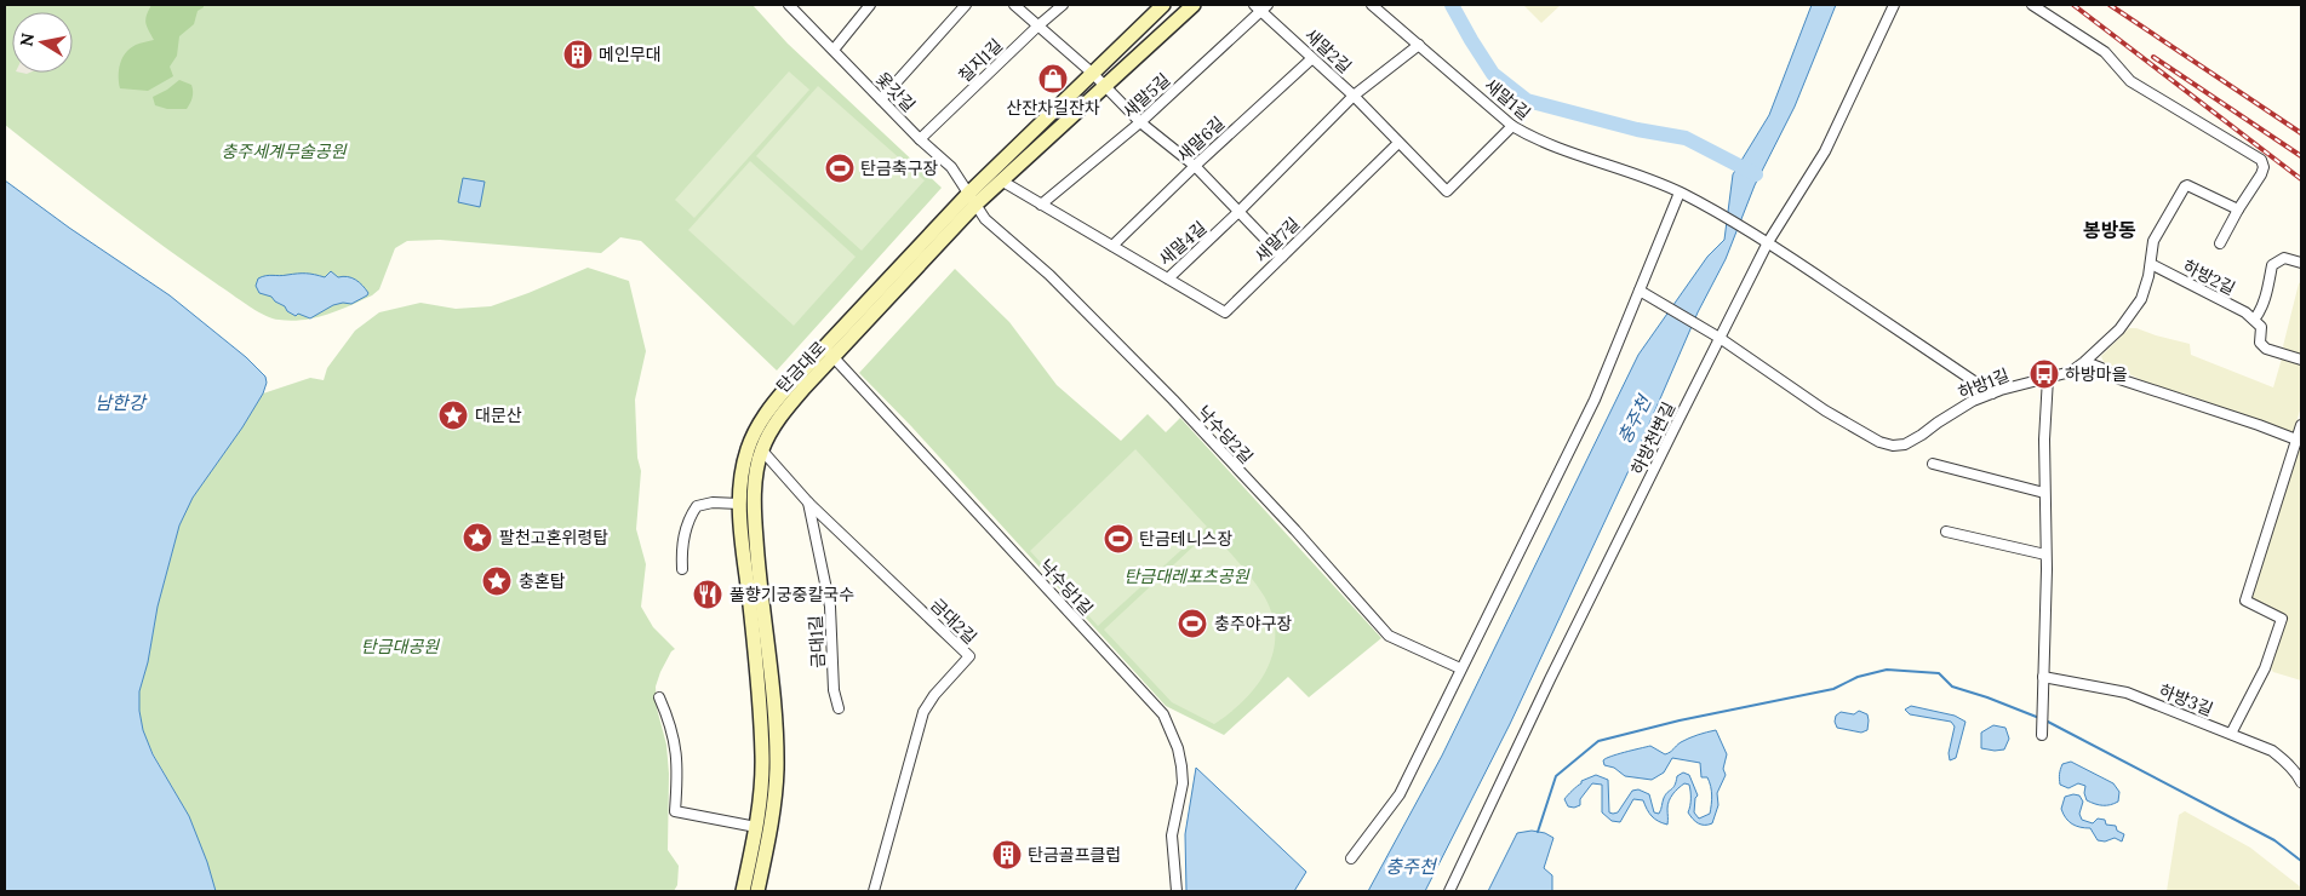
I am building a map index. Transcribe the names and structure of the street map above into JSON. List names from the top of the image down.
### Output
{
  "streets": {
    "main road": ["탄금대로"],
    "street": [
      "새말2길",
      "칠지1길",
      "옻갓길",
      "새말5길",
      "새말1길",
      "새말6길",
      "새말7길",
      "새말4길",
      "하방2길",
      "하방1길",
      "낙수당2길",
      "하방천변길",
      "낙수당1길",
      "금대2길",
      "금대1길",
      "하방3길"
    ]
  },
  "crossings": [
    ["새말2길", "새말5길"],
    ["새말2길", "새말1길"],
    ["새말2길", "새말6길"],
    ["새말2길", "새말7길"],
    ["새말2길", "새말4길"],
    ["칠지1길", "옻갓길"],
    ["옻갓길", "탄금대로"],
    ["옻갓길", "낙수당2길"],
    ["새말5길", "새말4길"],
    ["새말1길", "새말4길"],
    ["새말1길", "하방1길"],
    ["새말1길", "하방천변길"],
    ["새말6길", "새말4길"],
    ["새말7길", "새말4길"],
    ["새말4길", "탄금대로"],
    ["하방2길", "하방1길"],
    ["탄금대로", "낙수당2길"],
    ["탄금대로", "낙수당1길"],
    ["탄금대로", "금대2길"],
    ["하방1길", "하방천변길"],
    ["금대2길", "금대1길"]
  ],
  "districts": ["봉방동"],
  "water": ["남한강", "충주천"],
  "parks": ["충주세계무술공원", "탄금대레포츠공원", "탄금대공원"],
  "places": {
    "building": ["메인무대", "탄금골프클럽"],
    "shop": ["산잔차길잔차"],
    "sports": ["탄금축구장", "탄금테니스장", "충주야구장"],
    "bus stop": ["하방마을"],
    "place": ["대문산", "팔천고혼위령탑", "충혼탑"],
    "restaurant": ["풀향기궁중칼국수"]
  },
  "north": "left"
}
